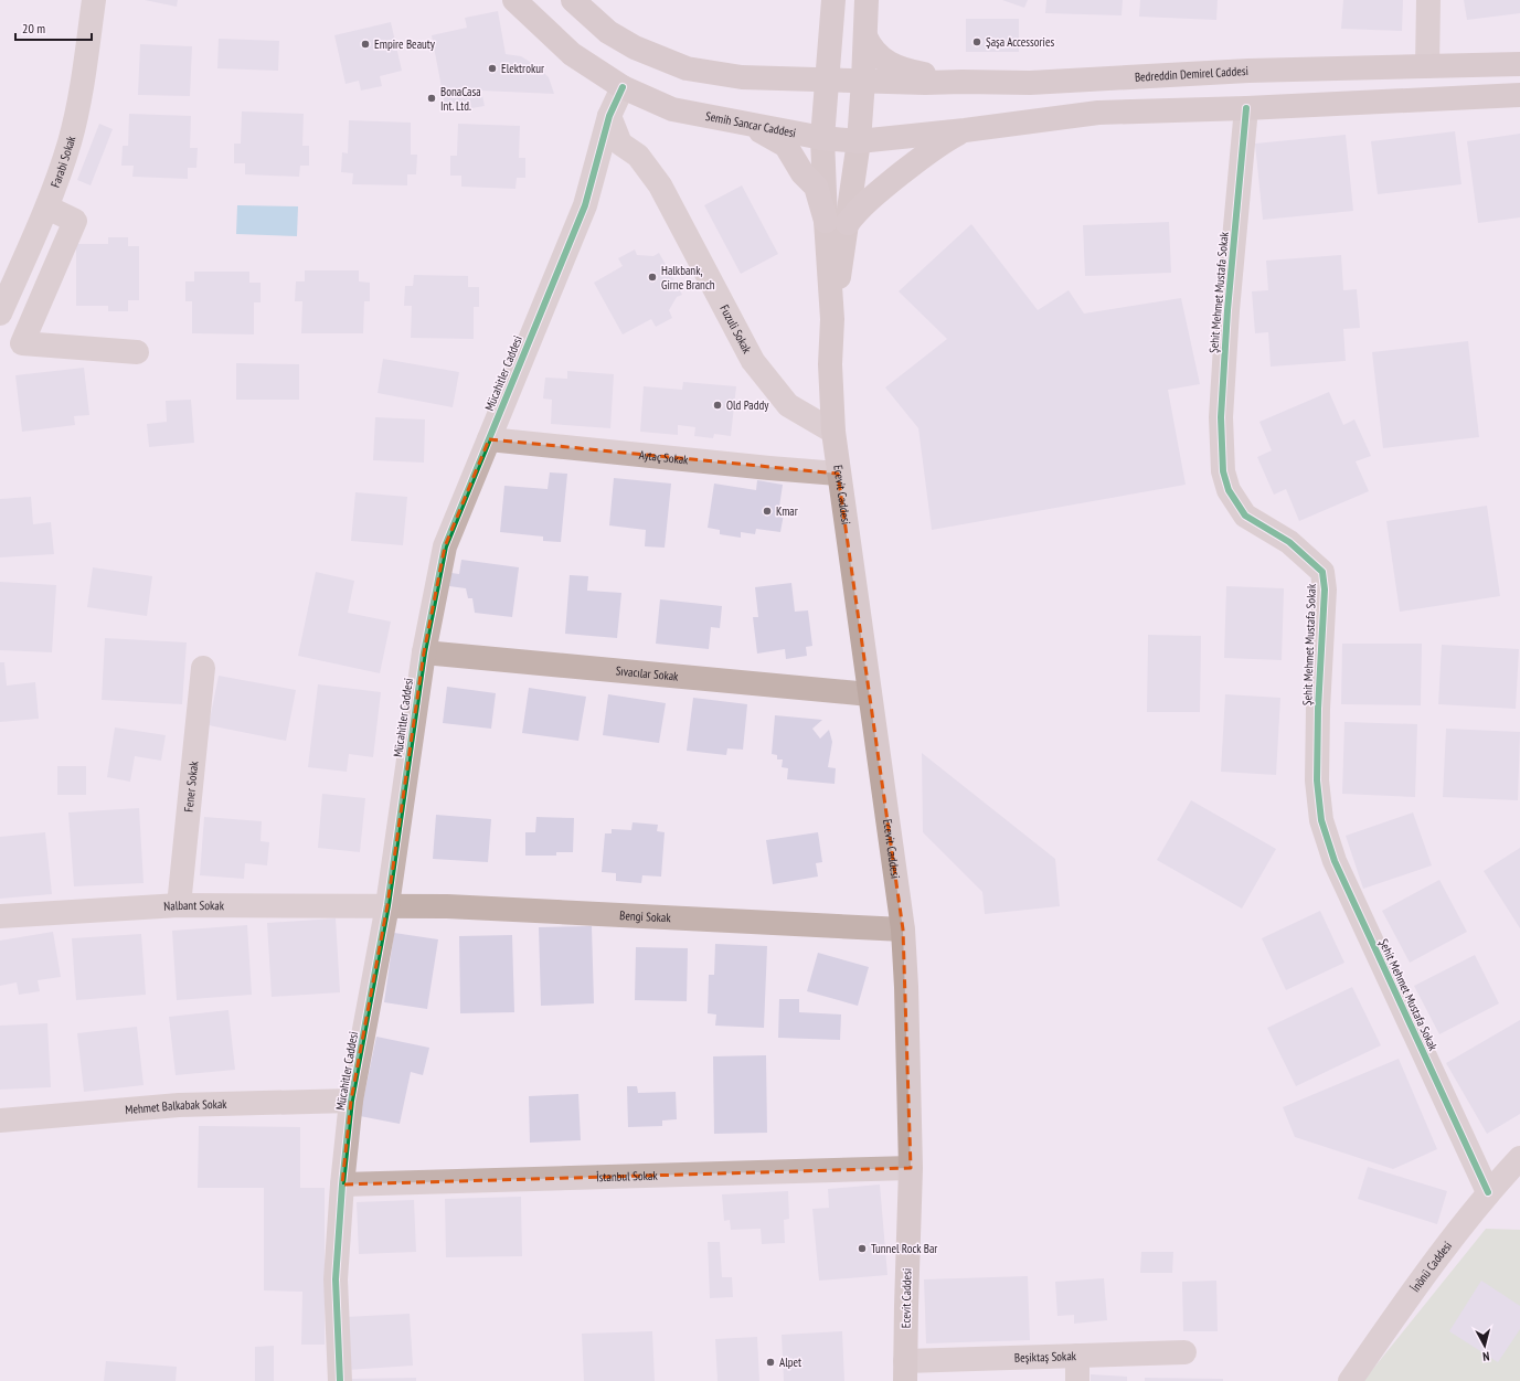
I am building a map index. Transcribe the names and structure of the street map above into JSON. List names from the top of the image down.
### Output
{
  "streets": {
    "main road": ["Bedreddin Demirel Caddesi", "Semih Sancar Caddesi", "Ecevit Caddesi"],
    "street": [
      "Farabi Sokak",
      "Şehit Mehmet Mustafa Sokak",
      "Fuzuli Sokak",
      "Mücahitler Caddesi",
      "Aytaç Sokak",
      "Sıvacılar Sokak",
      "Fener Sokak",
      "Nalbant Sokak",
      "Bengi Sokak",
      "Mehmet Balkabak Sokak",
      "İstanbul Sokak",
      "İnönü Caddesi",
      "Beşiktaş Sokak"
    ]
  },
  "crossings": [
    ["Semih Sancar Caddesi", "Şehit Mehmet Mustafa Sokak"],
    ["Semih Sancar Caddesi", "Mücahitler Caddesi"],
    ["Semih Sancar Caddesi", "Ecevit Caddesi"],
    ["Şehit Mehmet Mustafa Sokak", "İnönü Caddesi"],
    ["Fuzuli Sokak", "Mücahitler Caddesi"],
    ["Fuzuli Sokak", "Ecevit Caddesi"],
    ["Mücahitler Caddesi", "Aytaç Sokak"],
    ["Mücahitler Caddesi", "Sıvacılar Sokak"],
    ["Mücahitler Caddesi", "Nalbant Sokak"],
    ["Mücahitler Caddesi", "Bengi Sokak"],
    ["Mücahitler Caddesi", "Mehmet Balkabak Sokak"],
    ["Mücahitler Caddesi", "İstanbul Sokak"],
    ["Aytaç Sokak", "Ecevit Caddesi"],
    ["Ecevit Caddesi", "Sıvacılar Sokak"],
    ["Ecevit Caddesi", "Bengi Sokak"],
    ["Ecevit Caddesi", "İstanbul Sokak"],
    ["Ecevit Caddesi", "Beşiktaş Sokak"],
    ["Fener Sokak", "Nalbant Sokak"],
    ["Nalbant Sokak", "Bengi Sokak"]
  ],
  "places": [
    "Şaşa Accessories",
    "Empire Beauty",
    "Elektrokur",
    "BonaCasa Int. Ltd.",
    "Halkbank, Girne Branch",
    "Old Paddy",
    "Kmar",
    "Tunnel Rock Bar",
    "Alpet"
  ],
  "scale_bar": "20 m",
  "north": "bottom"
}
